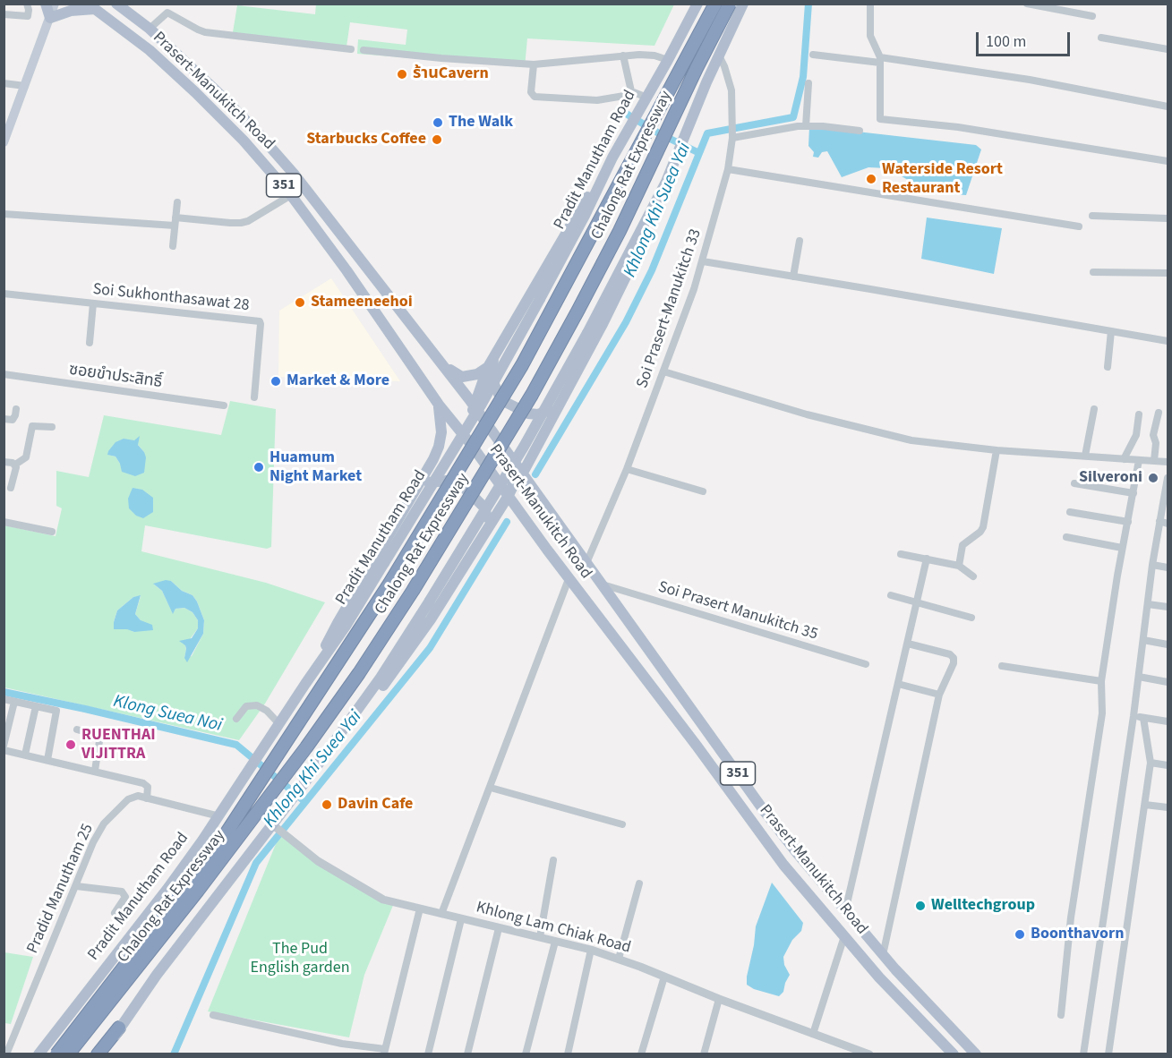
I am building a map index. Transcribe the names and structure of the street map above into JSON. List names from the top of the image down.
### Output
{
  "streets": {
    "highway": ["Chalong Rat Expressway"],
    "main road": ["Prasert-Manukitch Road", "Pradit Manutham Road", "351"],
    "street": [
      "Soi Sukhonthasawat 28",
      "Soi Prasert-Manukitch 33",
      "ซอยขำประสิทธิ์",
      "Soi Prasert Manukitch 35",
      "Pradid Manutham 25",
      "Khlong Lam Chiak Road"
    ]
  },
  "crossings": [
    ["Prasert-Manukitch Road", "Soi Prasert-Manukitch 33"],
    ["Prasert-Manukitch Road", "Soi Prasert Manukitch 35"]
  ],
  "water": ["Khlong Khi Suea Yai", "Klong Suea Noi"],
  "parks": ["The Pud English garden"],
  "places": [
    "ร้านCavern",
    "The Walk",
    "Starbucks Coffee",
    "Waterside Resort Restaurant",
    "Stameeneehoi",
    "Market & More",
    "Huamum Night Market",
    "Silveroni",
    "RUENTHAI VIJITTRA",
    "Davin Cafe",
    "Welltechgroup",
    "Boonthavorn"
  ],
  "scale_bar": "100 m"
}
